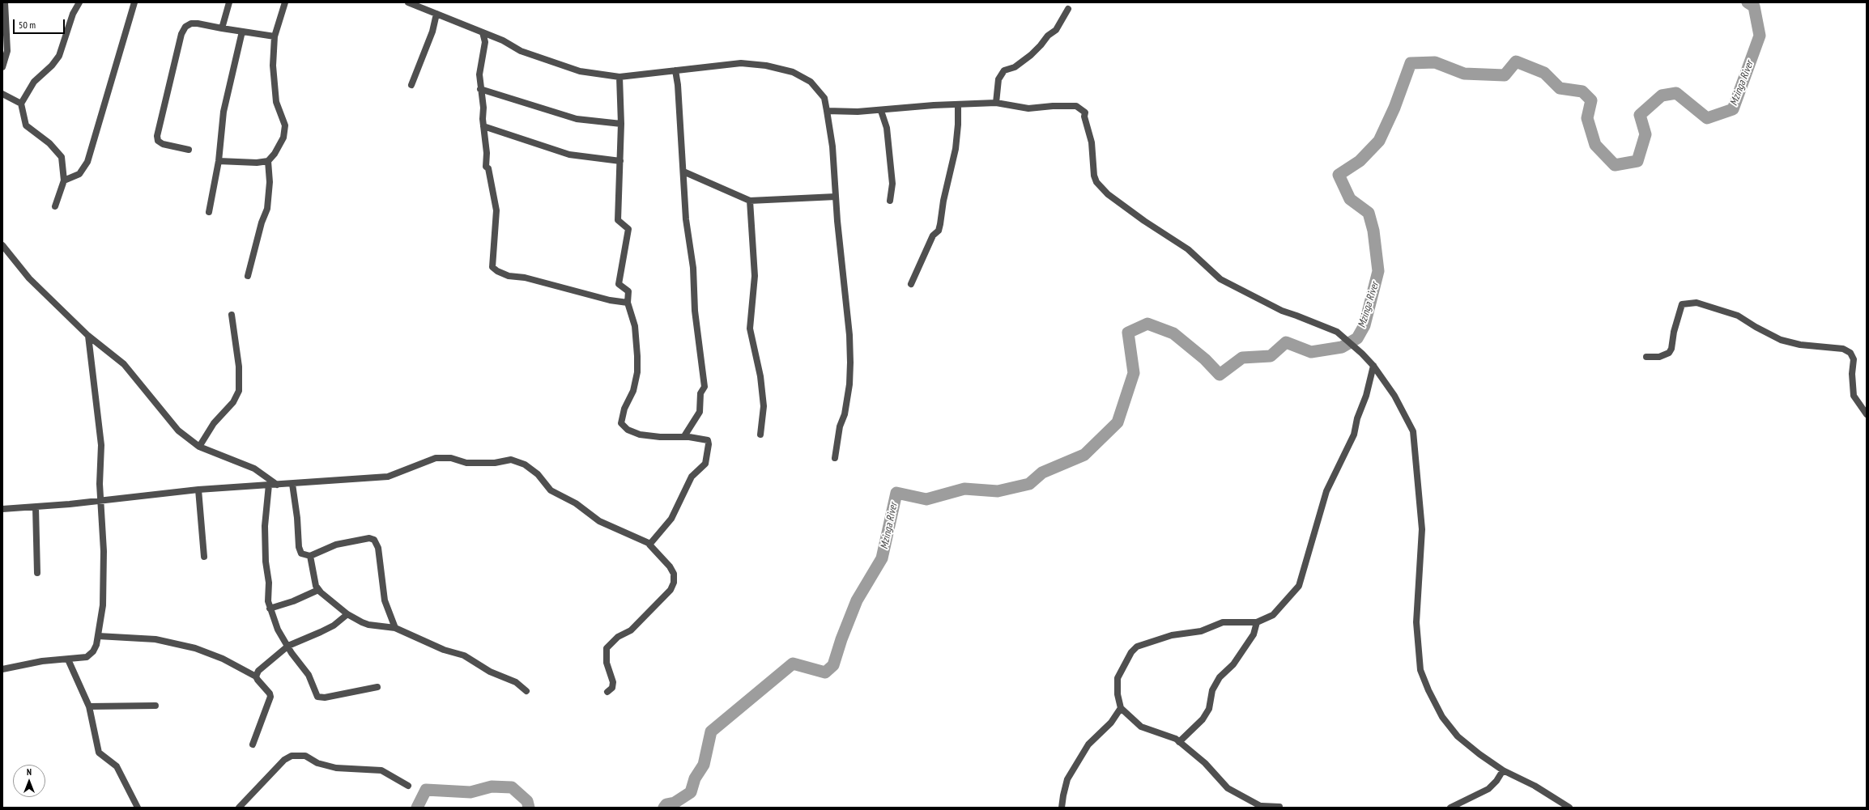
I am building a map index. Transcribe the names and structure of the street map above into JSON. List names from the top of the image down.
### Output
{
  "water": ["Mzinga River"],
  "scale_bar": "50 m",
  "north": "top"
}
